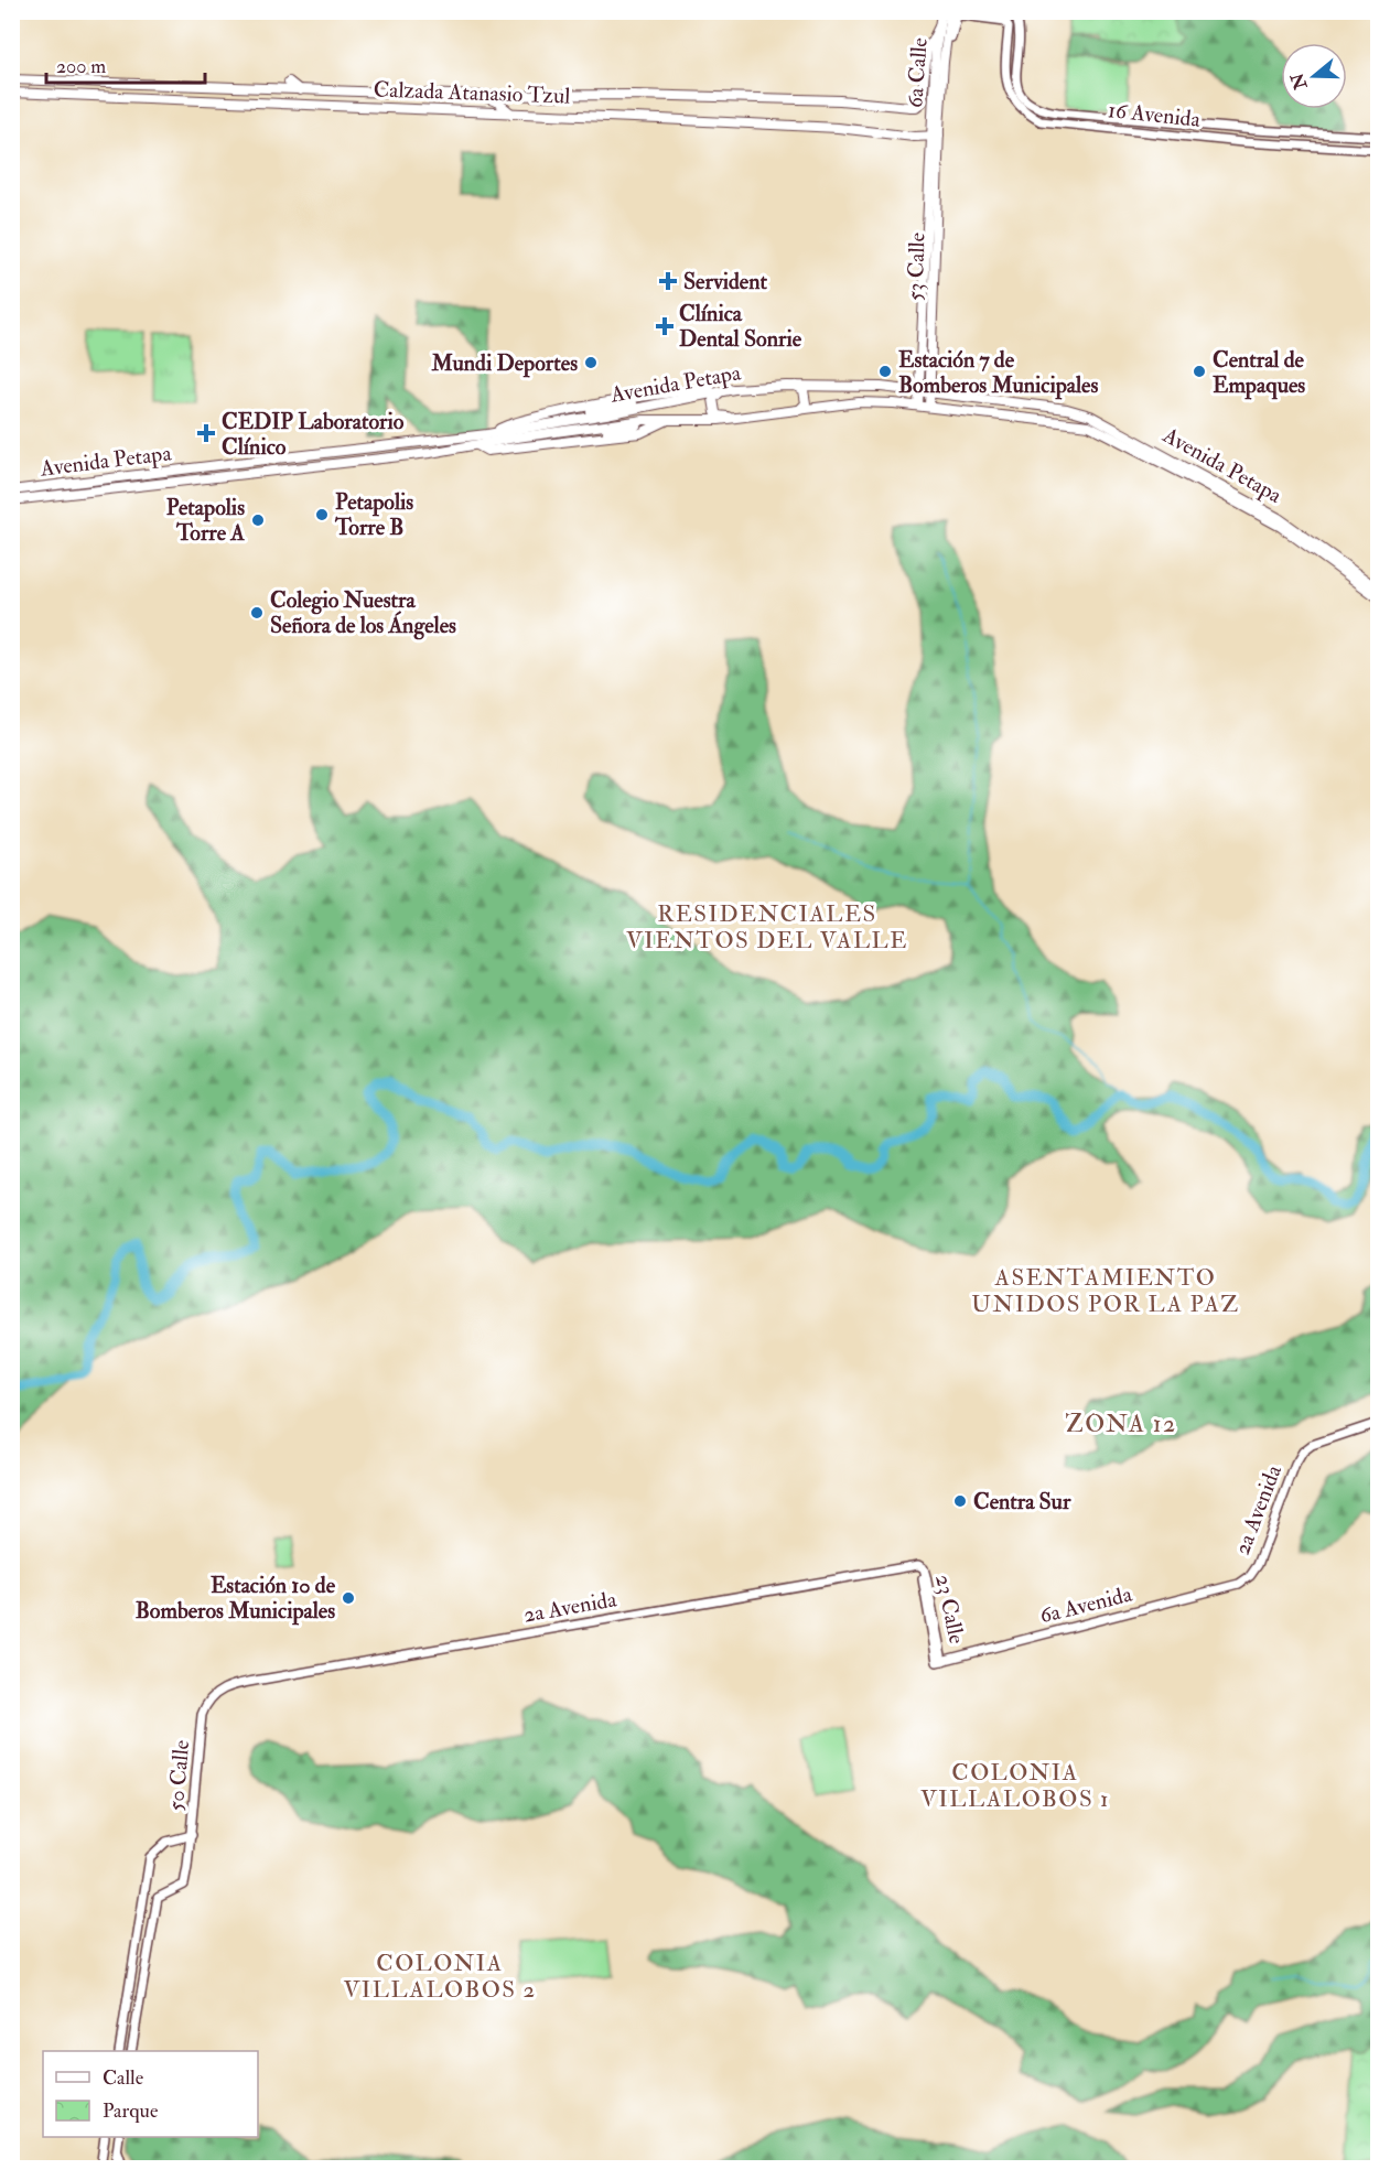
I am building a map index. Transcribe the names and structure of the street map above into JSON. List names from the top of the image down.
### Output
{
  "streets": {
    "main road": [
      "6a Calle",
      "Calzada Atanasio Tzul",
      "16 Avenida",
      "53 Calle",
      "Avenida Petapa",
      "2a Avenida",
      "6a Avenida",
      "23 Calle",
      "50 Calle"
    ]
  },
  "crossings": [
    ["6a Calle", "Calzada Atanasio Tzul"],
    ["6a Calle", "16 Avenida"],
    ["6a Calle", "53 Calle"],
    ["Calzada Atanasio Tzul", "53 Calle"],
    ["53 Calle", "Avenida Petapa"],
    ["2a Avenida", "6a Avenida"],
    ["2a Avenida", "23 Calle"],
    ["2a Avenida", "50 Calle"],
    ["6a Avenida", "23 Calle"]
  ],
  "districts": [
    "RESIDENCIALES VIENTOS DEL VALLE",
    "ASENTAMIENTO UNIDOS POR LA PAZ",
    "ZONA 12",
    "COLONIA VILLALOBOS 1",
    "COLONIA VILLALOBOS 2"
  ],
  "places": {
    "health": ["Servident", "Clínica Dental Sonrie", "CEDIP Laboratorio Clínico"],
    "other": [
      "Mundi Deportes",
      "Estación 7 de Bomberos Municipales",
      "Central de Empaques",
      "Petapolis Torre B",
      "Petapolis Torre A",
      "Colegio Nuestra Señora de los Ángeles",
      "Centra Sur",
      "Estación 10 de Bomberos Municipales"
    ]
  },
  "legend": ["Calle", "Parque"],
  "scale_bar": "200 m",
  "north": "left"
}
